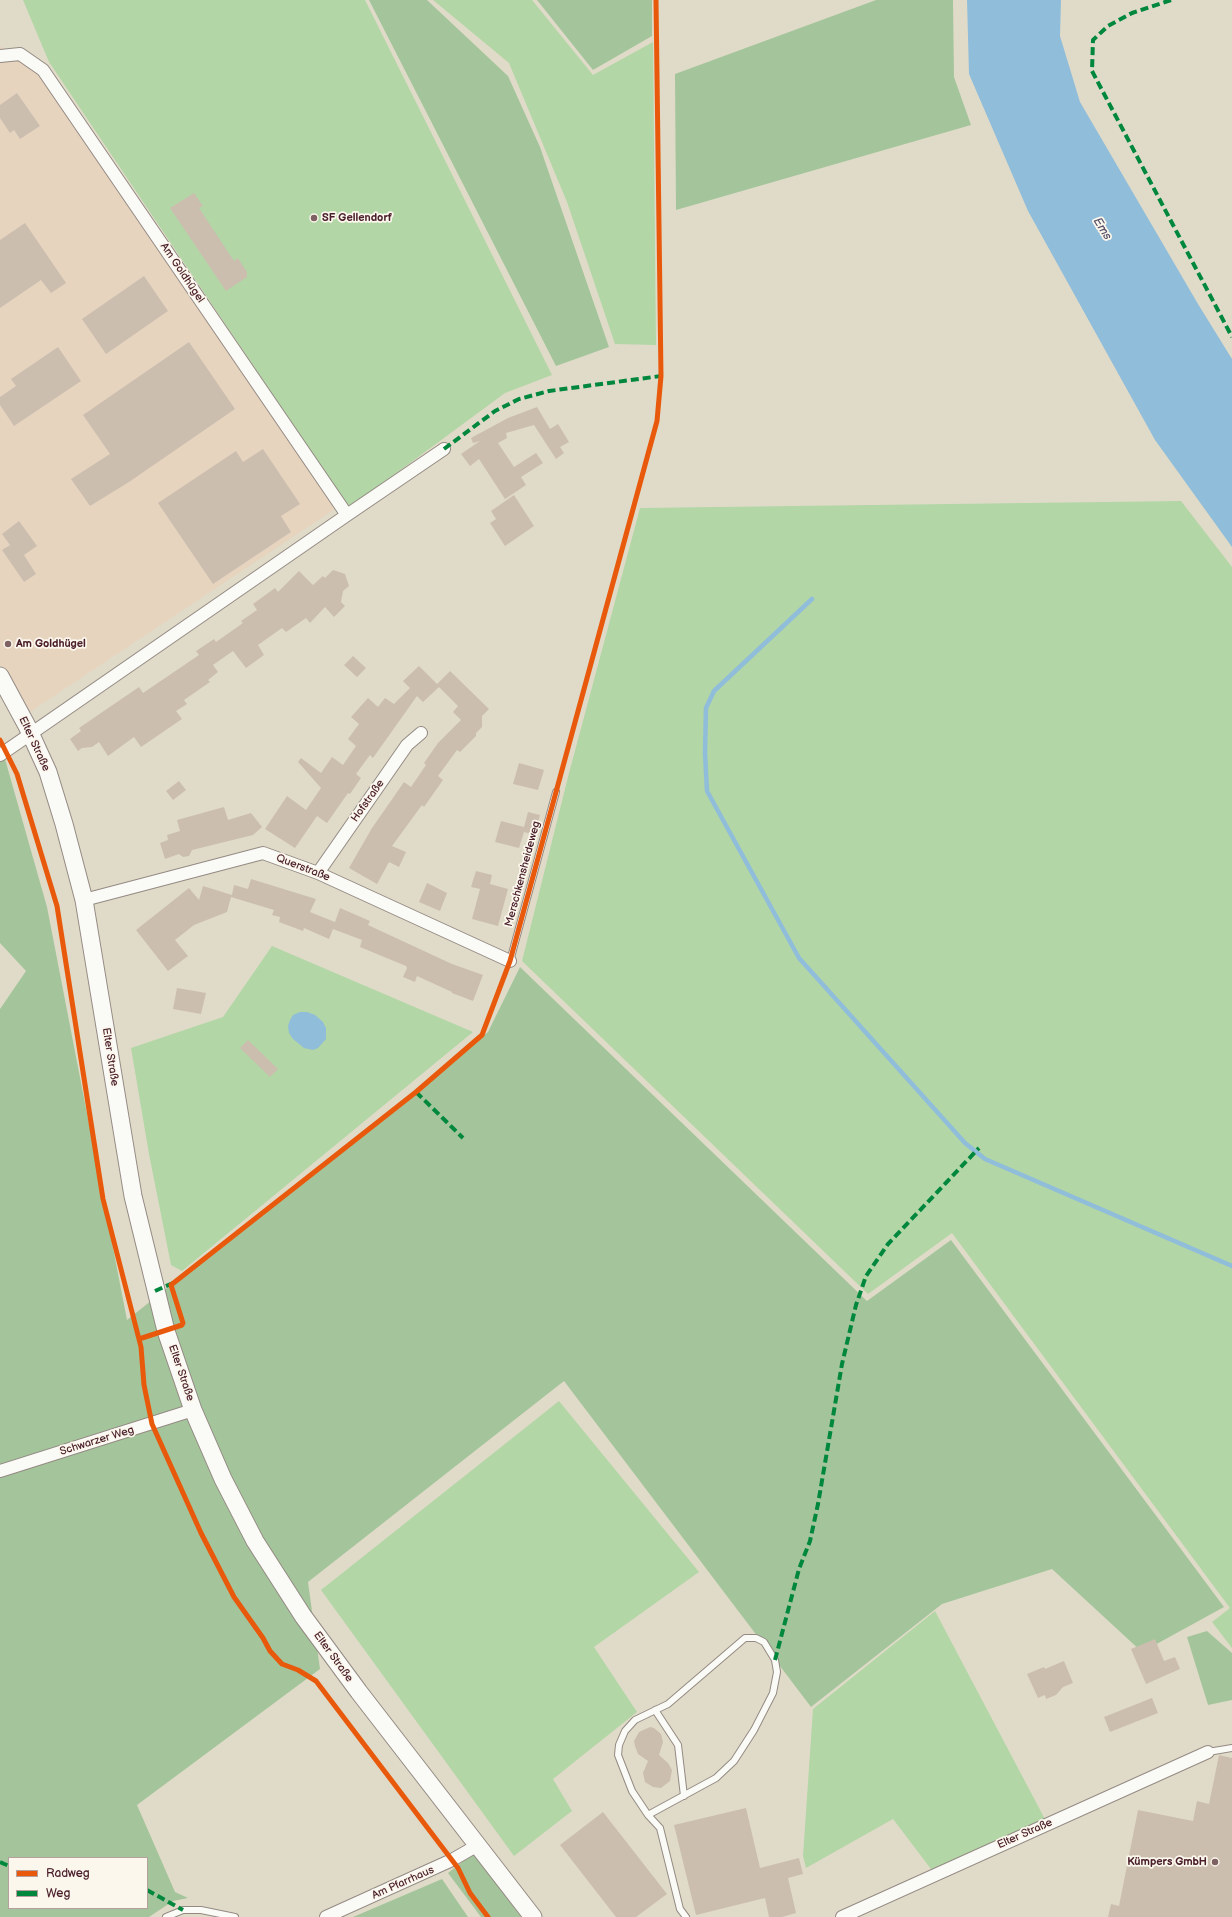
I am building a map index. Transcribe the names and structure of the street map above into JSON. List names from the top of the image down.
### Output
{
  "streets": {
    "main road": ["Elter Straße"],
    "street": [
      "Am Goldhügel",
      "Hofstraße",
      "Querstraße",
      "Schwarzer Weg",
      "Am Pfarrhaus"
    ],
    "lane": ["Merschkensheideweg"]
  },
  "crossings": [
    ["Elter Straße", "Querstraße"],
    ["Elter Straße", "Schwarzer Weg"],
    ["Elter Straße", "Am Pfarrhaus"],
    ["Hofstraße", "Querstraße"],
    ["Querstraße", "Merschkensheideweg"]
  ],
  "water": ["Ems"],
  "places": ["SF Gellendorf", "Am Goldhügel", "Kümpers GmbH"],
  "legend": ["Radweg", "Weg"]
}
